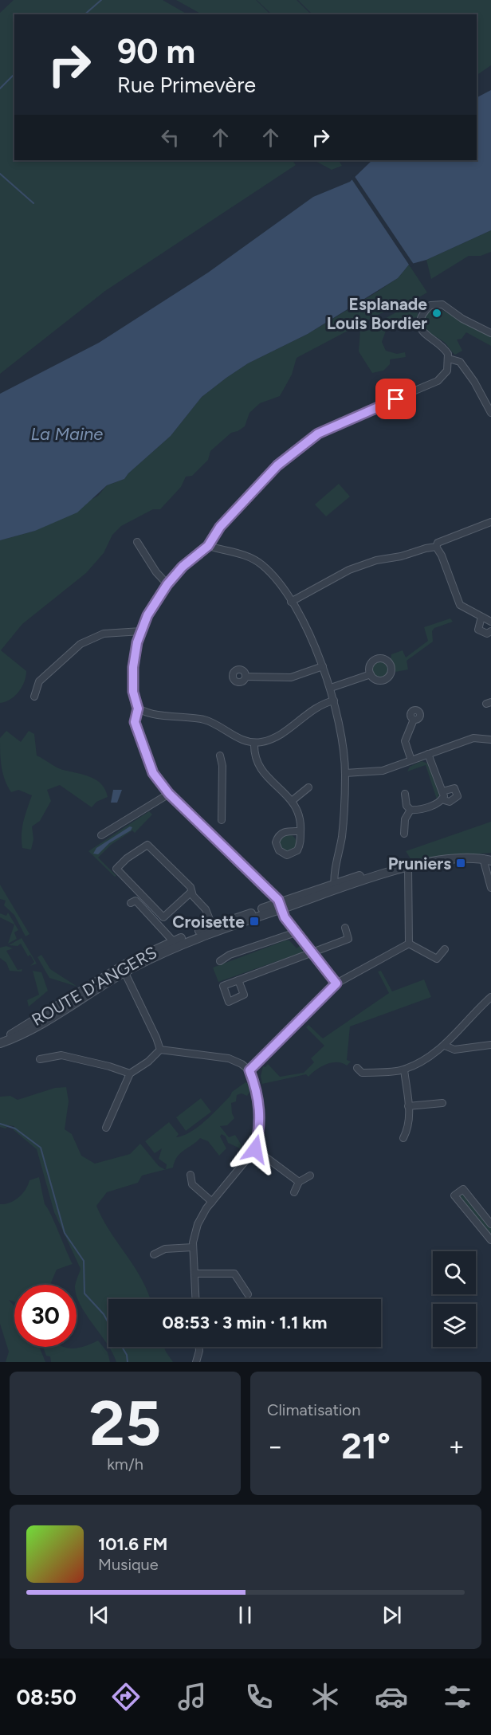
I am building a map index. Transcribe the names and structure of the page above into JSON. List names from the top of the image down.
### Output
{
  "streets": {
    "street": ["ROUTE D'ANGERS"]
  },
  "water": ["La Maine"],
  "places": {
    "other": ["Esplanade Louis Bordier"],
    "transit": ["Pruniers", "Croisette"]
  },
  "page": {
    "turn": ["90 m", "Rue Primevère"],
    "limit": "30",
    "trip": "08:53 · 3 min · 1.1 km",
    "tile": [
      ["25", "km/h"],
      "Climatisation"
    ],
    "heat": ["−", "21°", "+"],
    "song": ["101.6 FM", "Musique"],
    "tabs": "08:50"
  }
}
